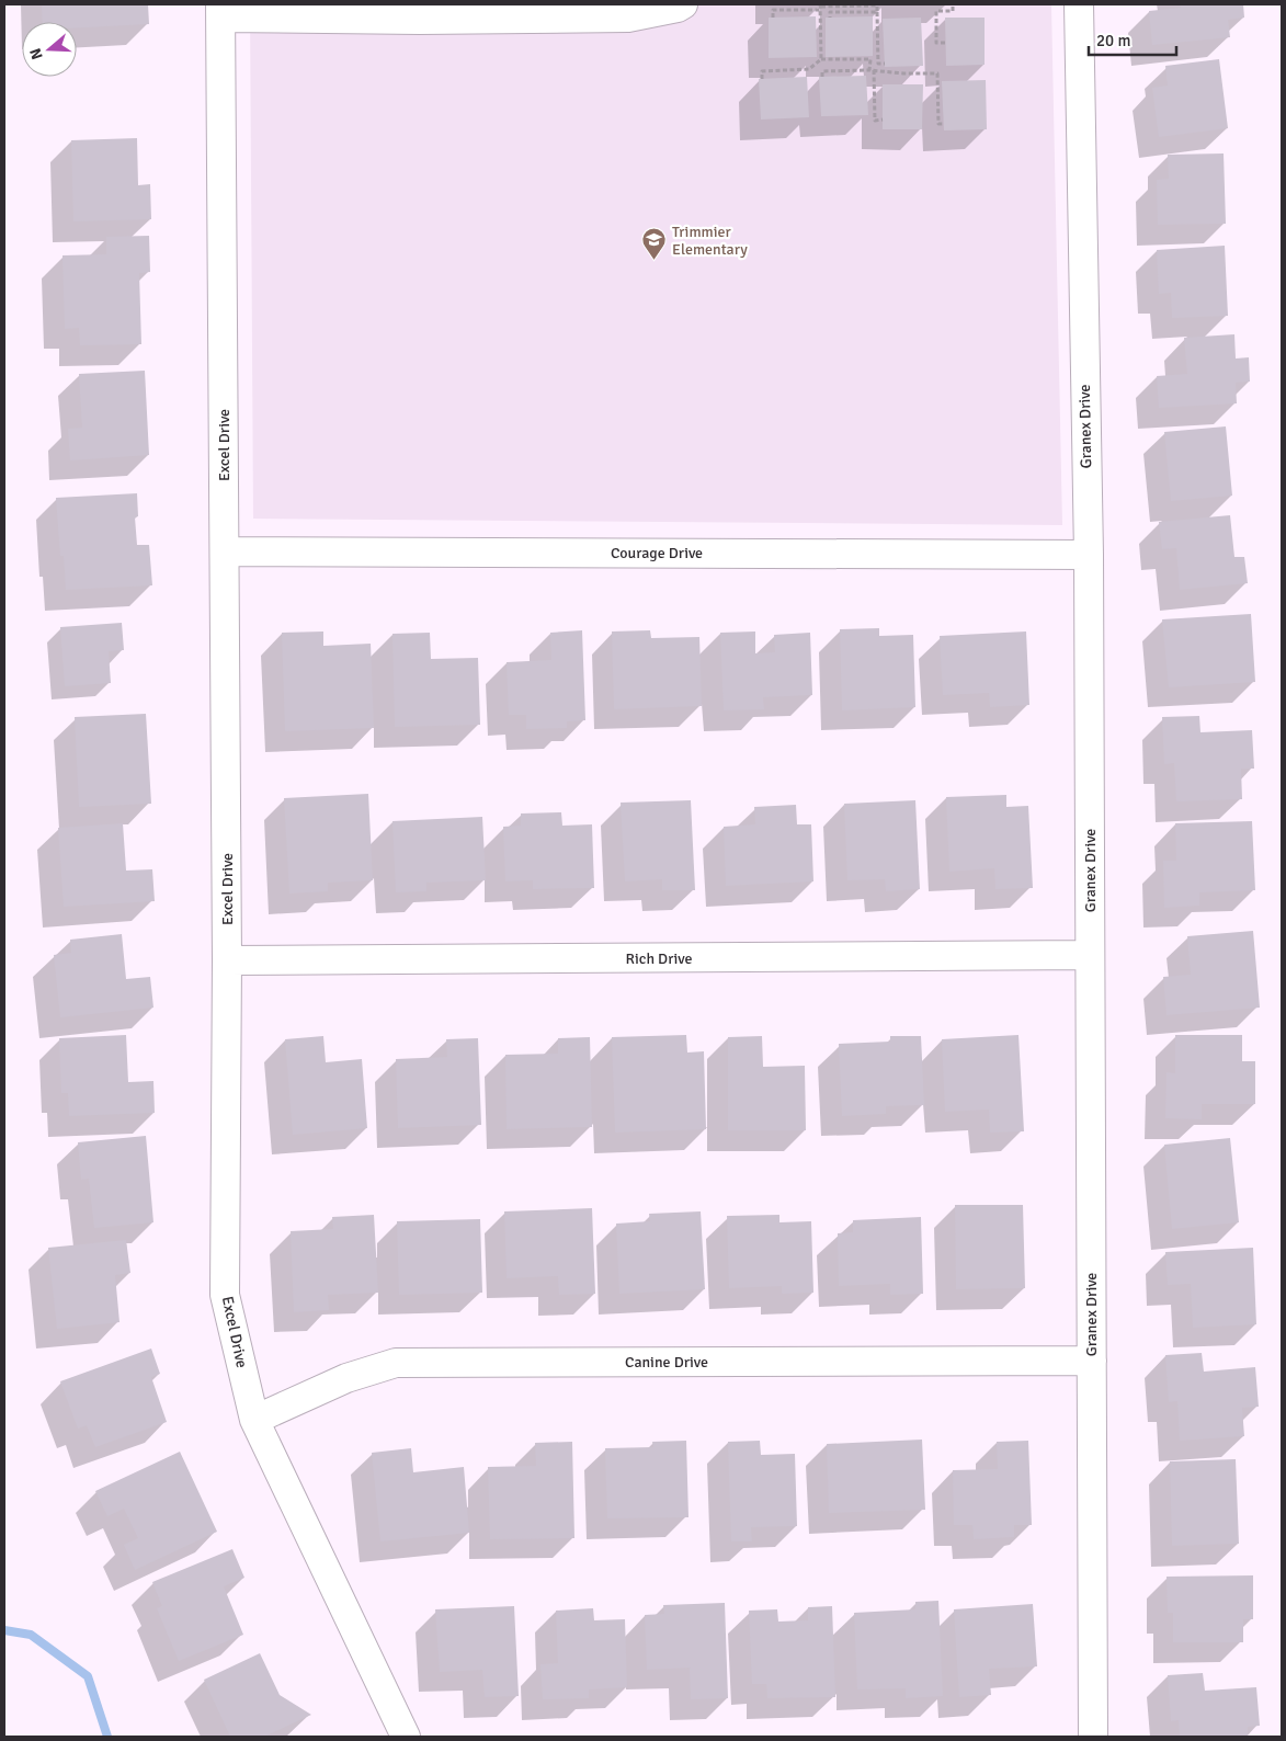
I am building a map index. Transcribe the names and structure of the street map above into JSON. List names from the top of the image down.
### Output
{
  "streets": {
    "street": [
      "Granex Drive",
      "Excel Drive",
      "Courage Drive",
      "Rich Drive",
      "Canine Drive"
    ]
  },
  "crossings": [
    ["Granex Drive", "Courage Drive"],
    ["Granex Drive", "Rich Drive"],
    ["Granex Drive", "Canine Drive"],
    ["Excel Drive", "Courage Drive"],
    ["Excel Drive", "Rich Drive"],
    ["Excel Drive", "Canine Drive"]
  ],
  "places": {
    "school or university": ["Trimmier Elementary"]
  },
  "scale_bar": "20 m",
  "north": "left"
}
